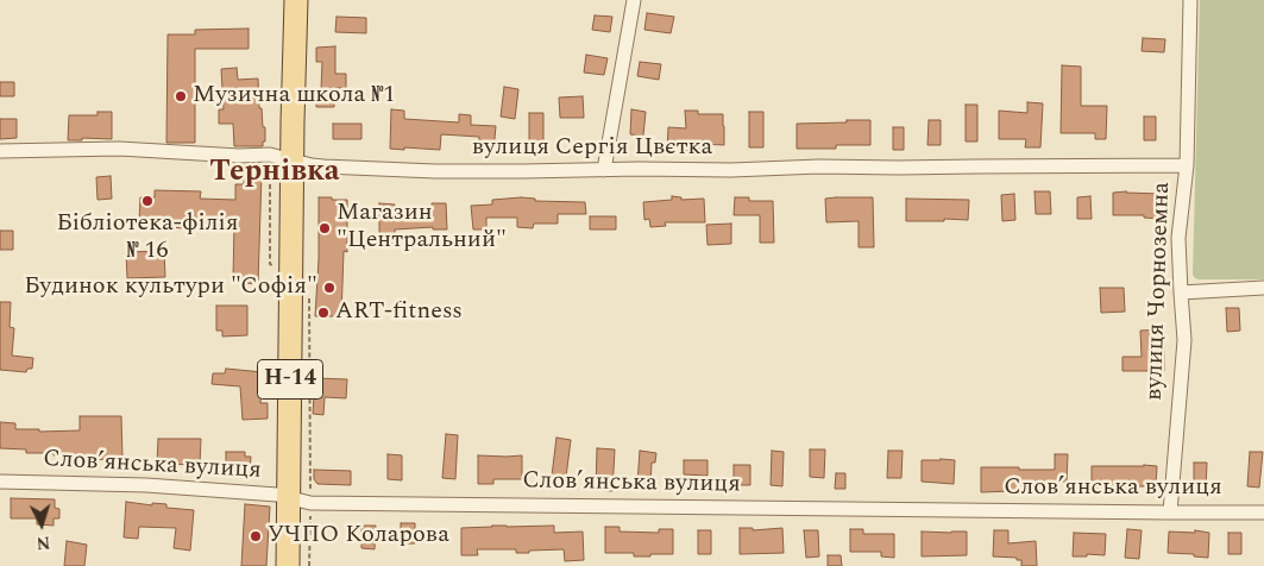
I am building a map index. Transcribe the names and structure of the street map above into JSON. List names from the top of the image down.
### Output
{
  "streets": {
    "main road": ["Н-14"],
    "street": ["вулиця Сергія Цвєтка", "вулиця Чорноземна", "Словʼянська вулиця"]
  },
  "crossings": [
    ["вулиця Сергія Цвєтка", "вулиця Чорноземна"],
    ["вулиця Сергія Цвєтка", "Н-14"],
    ["вулиця Чорноземна", "Словʼянська вулиця"],
    ["Н-14", "Словʼянська вулиця"]
  ],
  "districts": ["Тернівка"],
  "places": [
    "Музична школа №1",
    "Бібліотека-філія № 16",
    "Магазин \"Центральний\"",
    "Будинок культури \"Софія\"",
    "ART-fitness",
    "УЧПО Коларова"
  ],
  "north": "bottom"
}
